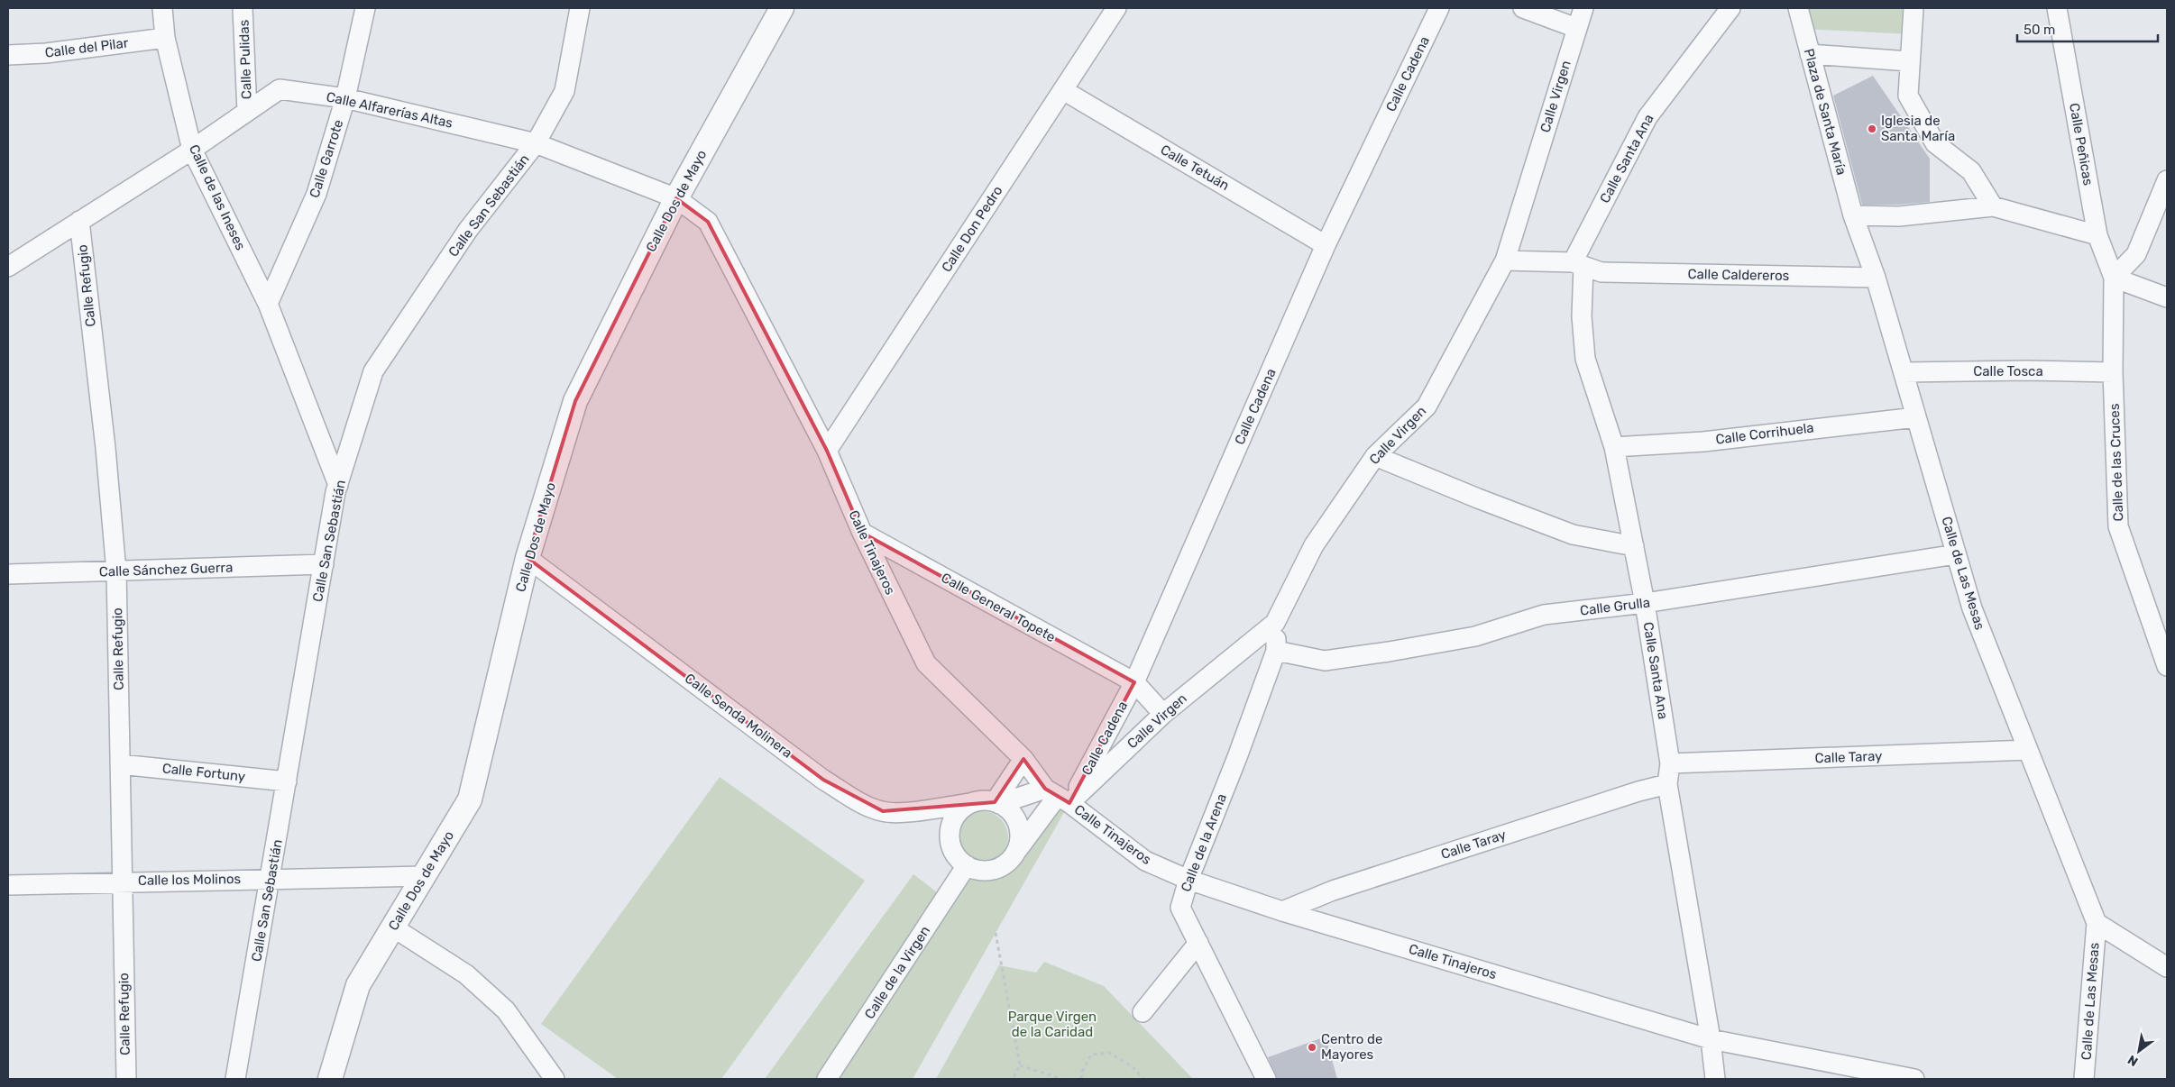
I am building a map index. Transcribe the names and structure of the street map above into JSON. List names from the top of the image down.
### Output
{
  "streets": {
    "street": [
      "Calle del Pilar",
      "Calle Pulidas",
      "Calle Cadena",
      "Calle Virgen",
      "Calle Alfarerías Altas",
      "Plaza de Santa María",
      "Calle Peñicas",
      "Calle Garrote",
      "Calle Santa Ana",
      "Calle Tetuán",
      "Calle de las Ineses",
      "Calle Dos de Mayo",
      "Calle San Sebastián",
      "Calle Don Pedro",
      "Calle Caldereros",
      "Calle Refugio",
      "Calle Tosca",
      "Calle Corrihuela",
      "Calle de las Cruces",
      "Calle Tinajeros",
      "Calle Sánchez Guerra",
      "Calle de Las Mesas",
      "Calle Grulla",
      "Calle General Topete",
      "Calle Senda Molinera",
      "Calle Taray",
      "Calle Fortuny",
      "Calle de la Arena",
      "Calle los Molinos",
      "Calle de la Virgen"
    ]
  },
  "crossings": [
    ["Calle del Pilar", "Calle de las Ineses"],
    ["Calle Pulidas", "Calle Alfarerías Altas"],
    ["Calle Cadena", "Calle Virgen"],
    ["Calle Cadena", "Calle Tetuán"],
    ["Calle Cadena", "Calle Tinajeros"],
    ["Calle Cadena", "Calle General Topete"],
    ["Calle Virgen", "Calle Tinajeros"],
    ["Calle Virgen", "Calle General Topete"],
    ["Calle Virgen", "Calle de la Arena"],
    ["Calle Alfarerías Altas", "Calle Garrote"],
    ["Calle Alfarerías Altas", "Calle de las Ineses"],
    ["Calle Alfarerías Altas", "Calle Dos de Mayo"],
    ["Calle Alfarerías Altas", "Calle San Sebastián"],
    ["Calle Alfarerías Altas", "Calle Refugio"],
    ["Calle Alfarerías Altas", "Calle Tinajeros"],
    ["Plaza de Santa María", "Calle de Las Mesas"],
    ["Calle Peñicas", "Calle de las Cruces"],
    ["Calle Garrote", "Calle de las Ineses"],
    ["Calle Santa Ana", "Calle Caldereros"],
    ["Calle Santa Ana", "Calle Corrihuela"],
    ["Calle Santa Ana", "Calle Tinajeros"],
    ["Calle Santa Ana", "Calle Grulla"],
    ["Calle Santa Ana", "Calle Taray"],
    ["Calle Tetuán", "Calle Don Pedro"],
    ["Calle de las Ineses", "Calle San Sebastián"],
    ["Calle Dos de Mayo", "Calle Tinajeros"],
    ["Calle Dos de Mayo", "Calle Senda Molinera"],
    ["Calle Dos de Mayo", "Calle los Molinos"],
    ["Calle San Sebastián", "Calle Sánchez Guerra"],
    ["Calle San Sebastián", "Calle Fortuny"],
    ["Calle San Sebastián", "Calle los Molinos"],
    ["Calle Don Pedro", "Calle Tinajeros"],
    ["Calle Caldereros", "Calle de Las Mesas"],
    ["Calle Refugio", "Calle Sánchez Guerra"],
    ["Calle Refugio", "Calle Fortuny"],
    ["Calle Refugio", "Calle los Molinos"],
    ["Calle Tosca", "Calle de las Cruces"],
    ["Calle Tosca", "Calle de Las Mesas"],
    ["Calle Corrihuela", "Calle de Las Mesas"],
    ["Calle Tinajeros", "Calle General Topete"],
    ["Calle Tinajeros", "Calle Taray"],
    ["Calle Tinajeros", "Calle de la Arena"],
    ["Calle de Las Mesas", "Calle Grulla"],
    ["Calle de Las Mesas", "Calle Taray"],
    ["Calle Grulla", "Calle de la Arena"],
    ["Calle Senda Molinera", "Calle de la Virgen"]
  ],
  "parks": ["Parque Virgen de la Caridad"],
  "places": ["Iglesia de Santa María", "Centro de Mayores"],
  "scale_bar": "50 m",
  "north": "bottom left"
}
